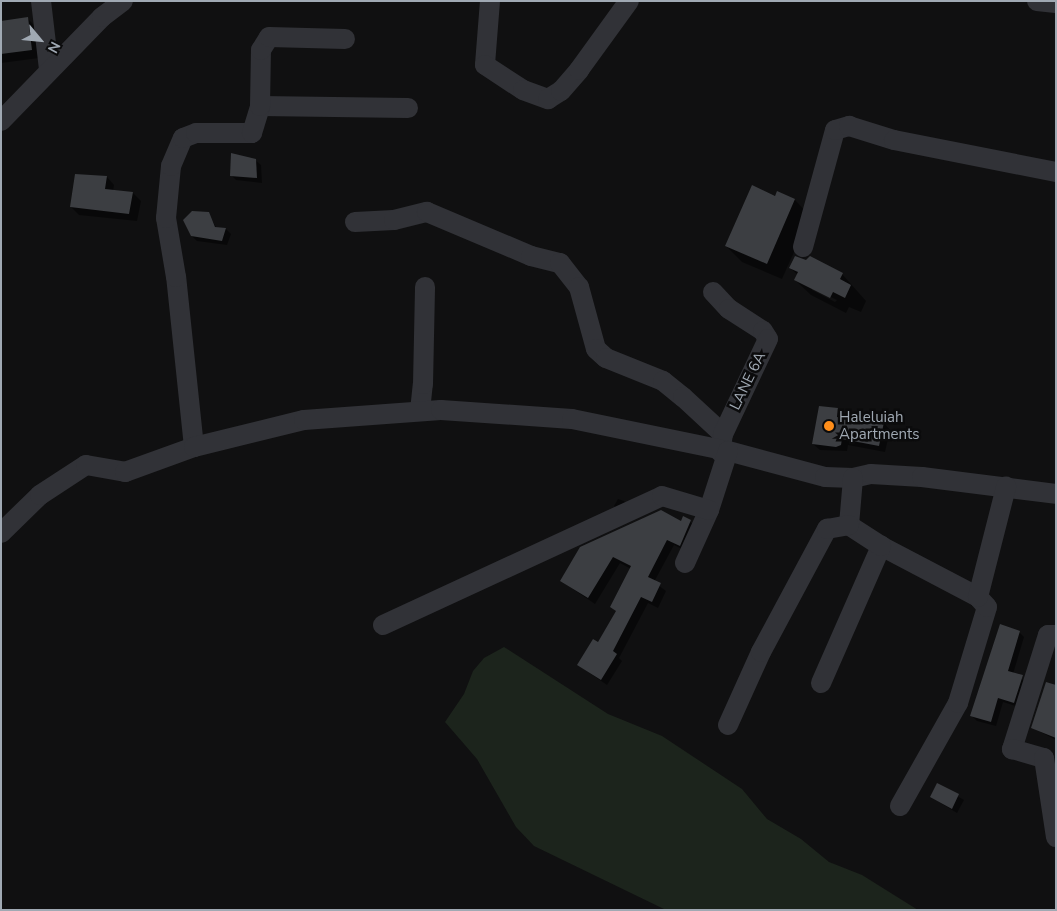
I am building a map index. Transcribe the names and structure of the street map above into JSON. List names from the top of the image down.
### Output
{
  "streets": {
    "street": ["LANE 6A"]
  },
  "places": ["Haleluiah Apartments"],
  "north": "bottom right"
}
